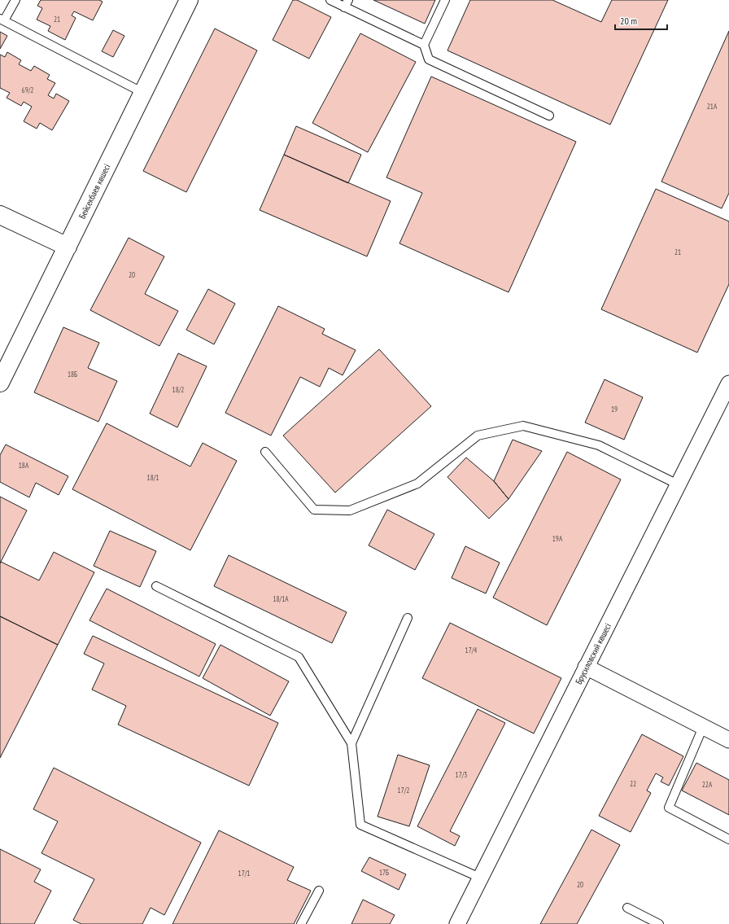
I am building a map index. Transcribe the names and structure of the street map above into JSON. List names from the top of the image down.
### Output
{
  "streets": {
    "street": ["Бейсекбаев көшесі", "Брусиловский көшесі"]
  },
  "house_numbers": [
    "21",
    "69/2",
    "21А",
    "21",
    "20",
    "18Б",
    "18/2",
    "19",
    "18А",
    "18/1",
    "19А",
    "18/1А",
    "17/4",
    "17/3",
    "22",
    "22А",
    "17/2",
    "17Б",
    "17/1",
    "20"
  ],
  "scale_bar": "20 m"
}
